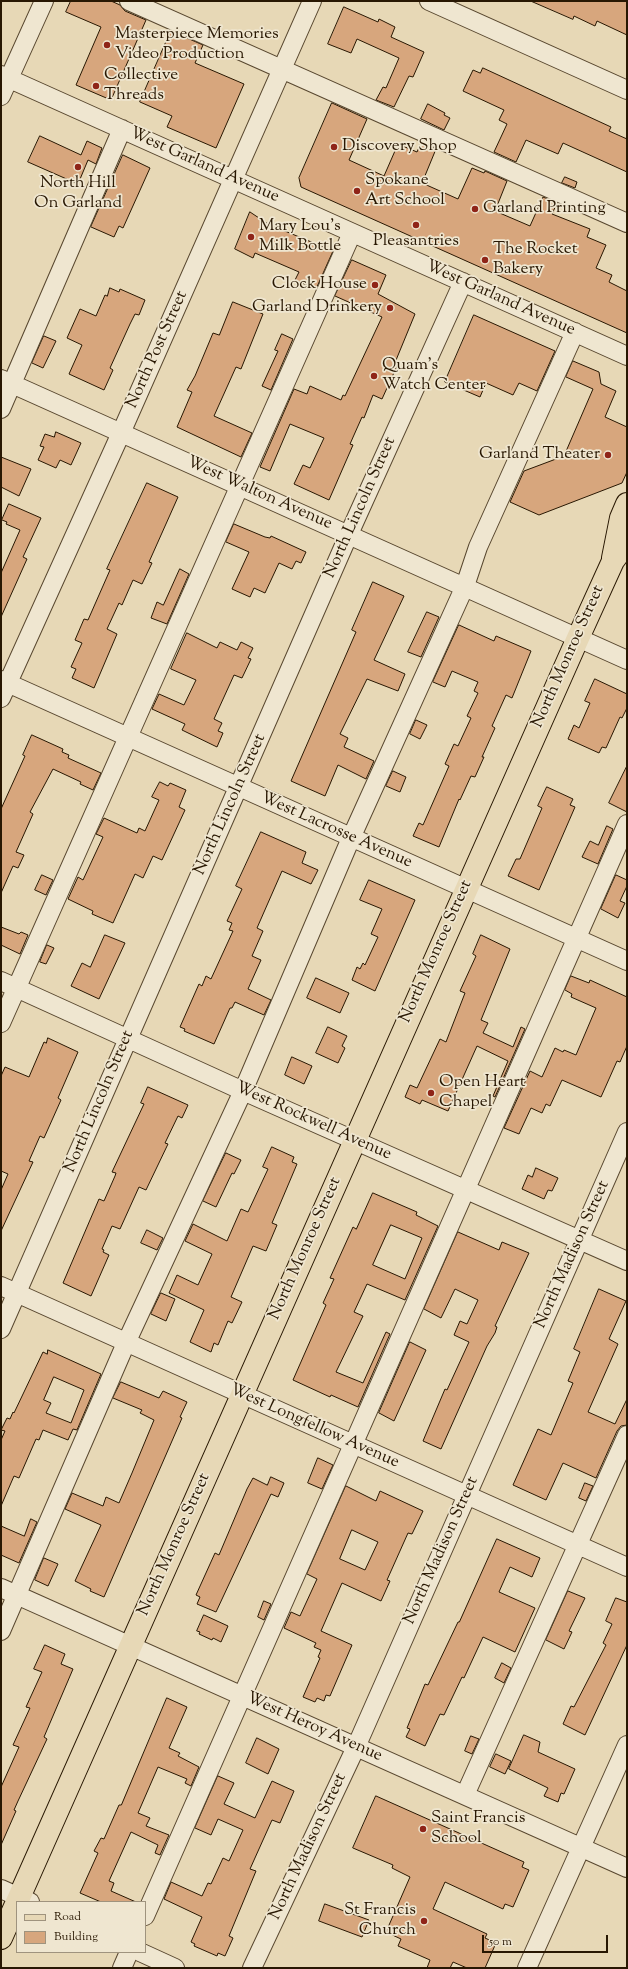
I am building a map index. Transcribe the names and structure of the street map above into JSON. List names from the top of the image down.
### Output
{
  "streets": {
    "main road": ["North Monroe Street"],
    "street": [
      "West Garland Avenue",
      "North Post Street",
      "West Walton Avenue",
      "North Lincoln Street",
      "West Lacrosse Avenue",
      "West Rockwell Avenue",
      "North Madison Street",
      "West Longfellow Avenue",
      "West Heroy Avenue"
    ]
  },
  "crossings": [
    ["West Garland Avenue", "North Post Street"],
    ["West Garland Avenue", "North Lincoln Street"],
    ["North Post Street", "West Walton Avenue"],
    ["North Post Street", "West Lacrosse Avenue"],
    ["West Walton Avenue", "North Lincoln Street"],
    ["West Walton Avenue", "North Monroe Street"],
    ["North Lincoln Street", "West Lacrosse Avenue"],
    ["North Lincoln Street", "West Rockwell Avenue"],
    ["North Lincoln Street", "West Longfellow Avenue"],
    ["North Monroe Street", "West Lacrosse Avenue"],
    ["North Monroe Street", "West Rockwell Avenue"],
    ["North Monroe Street", "West Longfellow Avenue"],
    ["North Monroe Street", "West Heroy Avenue"],
    ["West Rockwell Avenue", "North Madison Street"],
    ["North Madison Street", "West Longfellow Avenue"],
    ["North Madison Street", "West Heroy Avenue"]
  ],
  "places": [
    "Masterpiece Memories Video Production",
    "Collective Threads",
    "Discovery Shop",
    "North Hill On Garland",
    "Spokane Art School",
    "Garland Printing",
    "Pleasantries",
    "Mary Lou's Milk Bottle",
    "The Rocket Bakery",
    "Clock House",
    "Garland Drinkery",
    "Quam's Watch Center",
    "Garland Theater",
    "Open Heart Chapel",
    "Saint Francis School",
    "St Francis Church"
  ],
  "legend": ["Road", "Building"],
  "scale_bar": "50 m"
}
